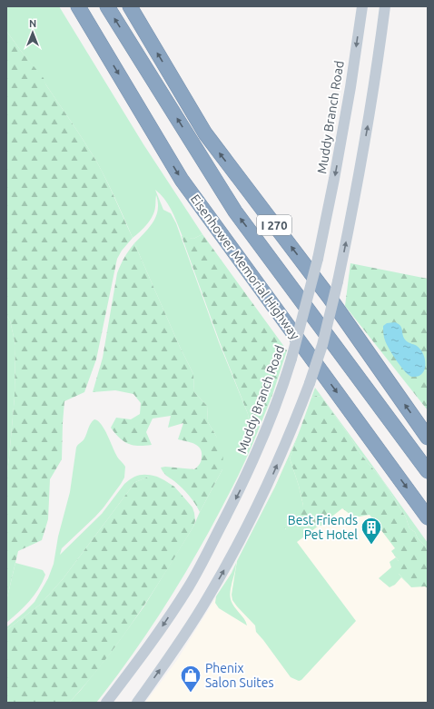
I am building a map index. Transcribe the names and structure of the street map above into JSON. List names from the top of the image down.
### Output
{
  "streets": {
    "highway": ["I 270", "Eisenhower Memorial Highway"],
    "main road": ["Muddy Branch Road"]
  },
  "places": {
    "building": ["Best Friends Pet Hotel"],
    "shop": ["Phenix Salon Suites"]
  },
  "north": "top"
}
